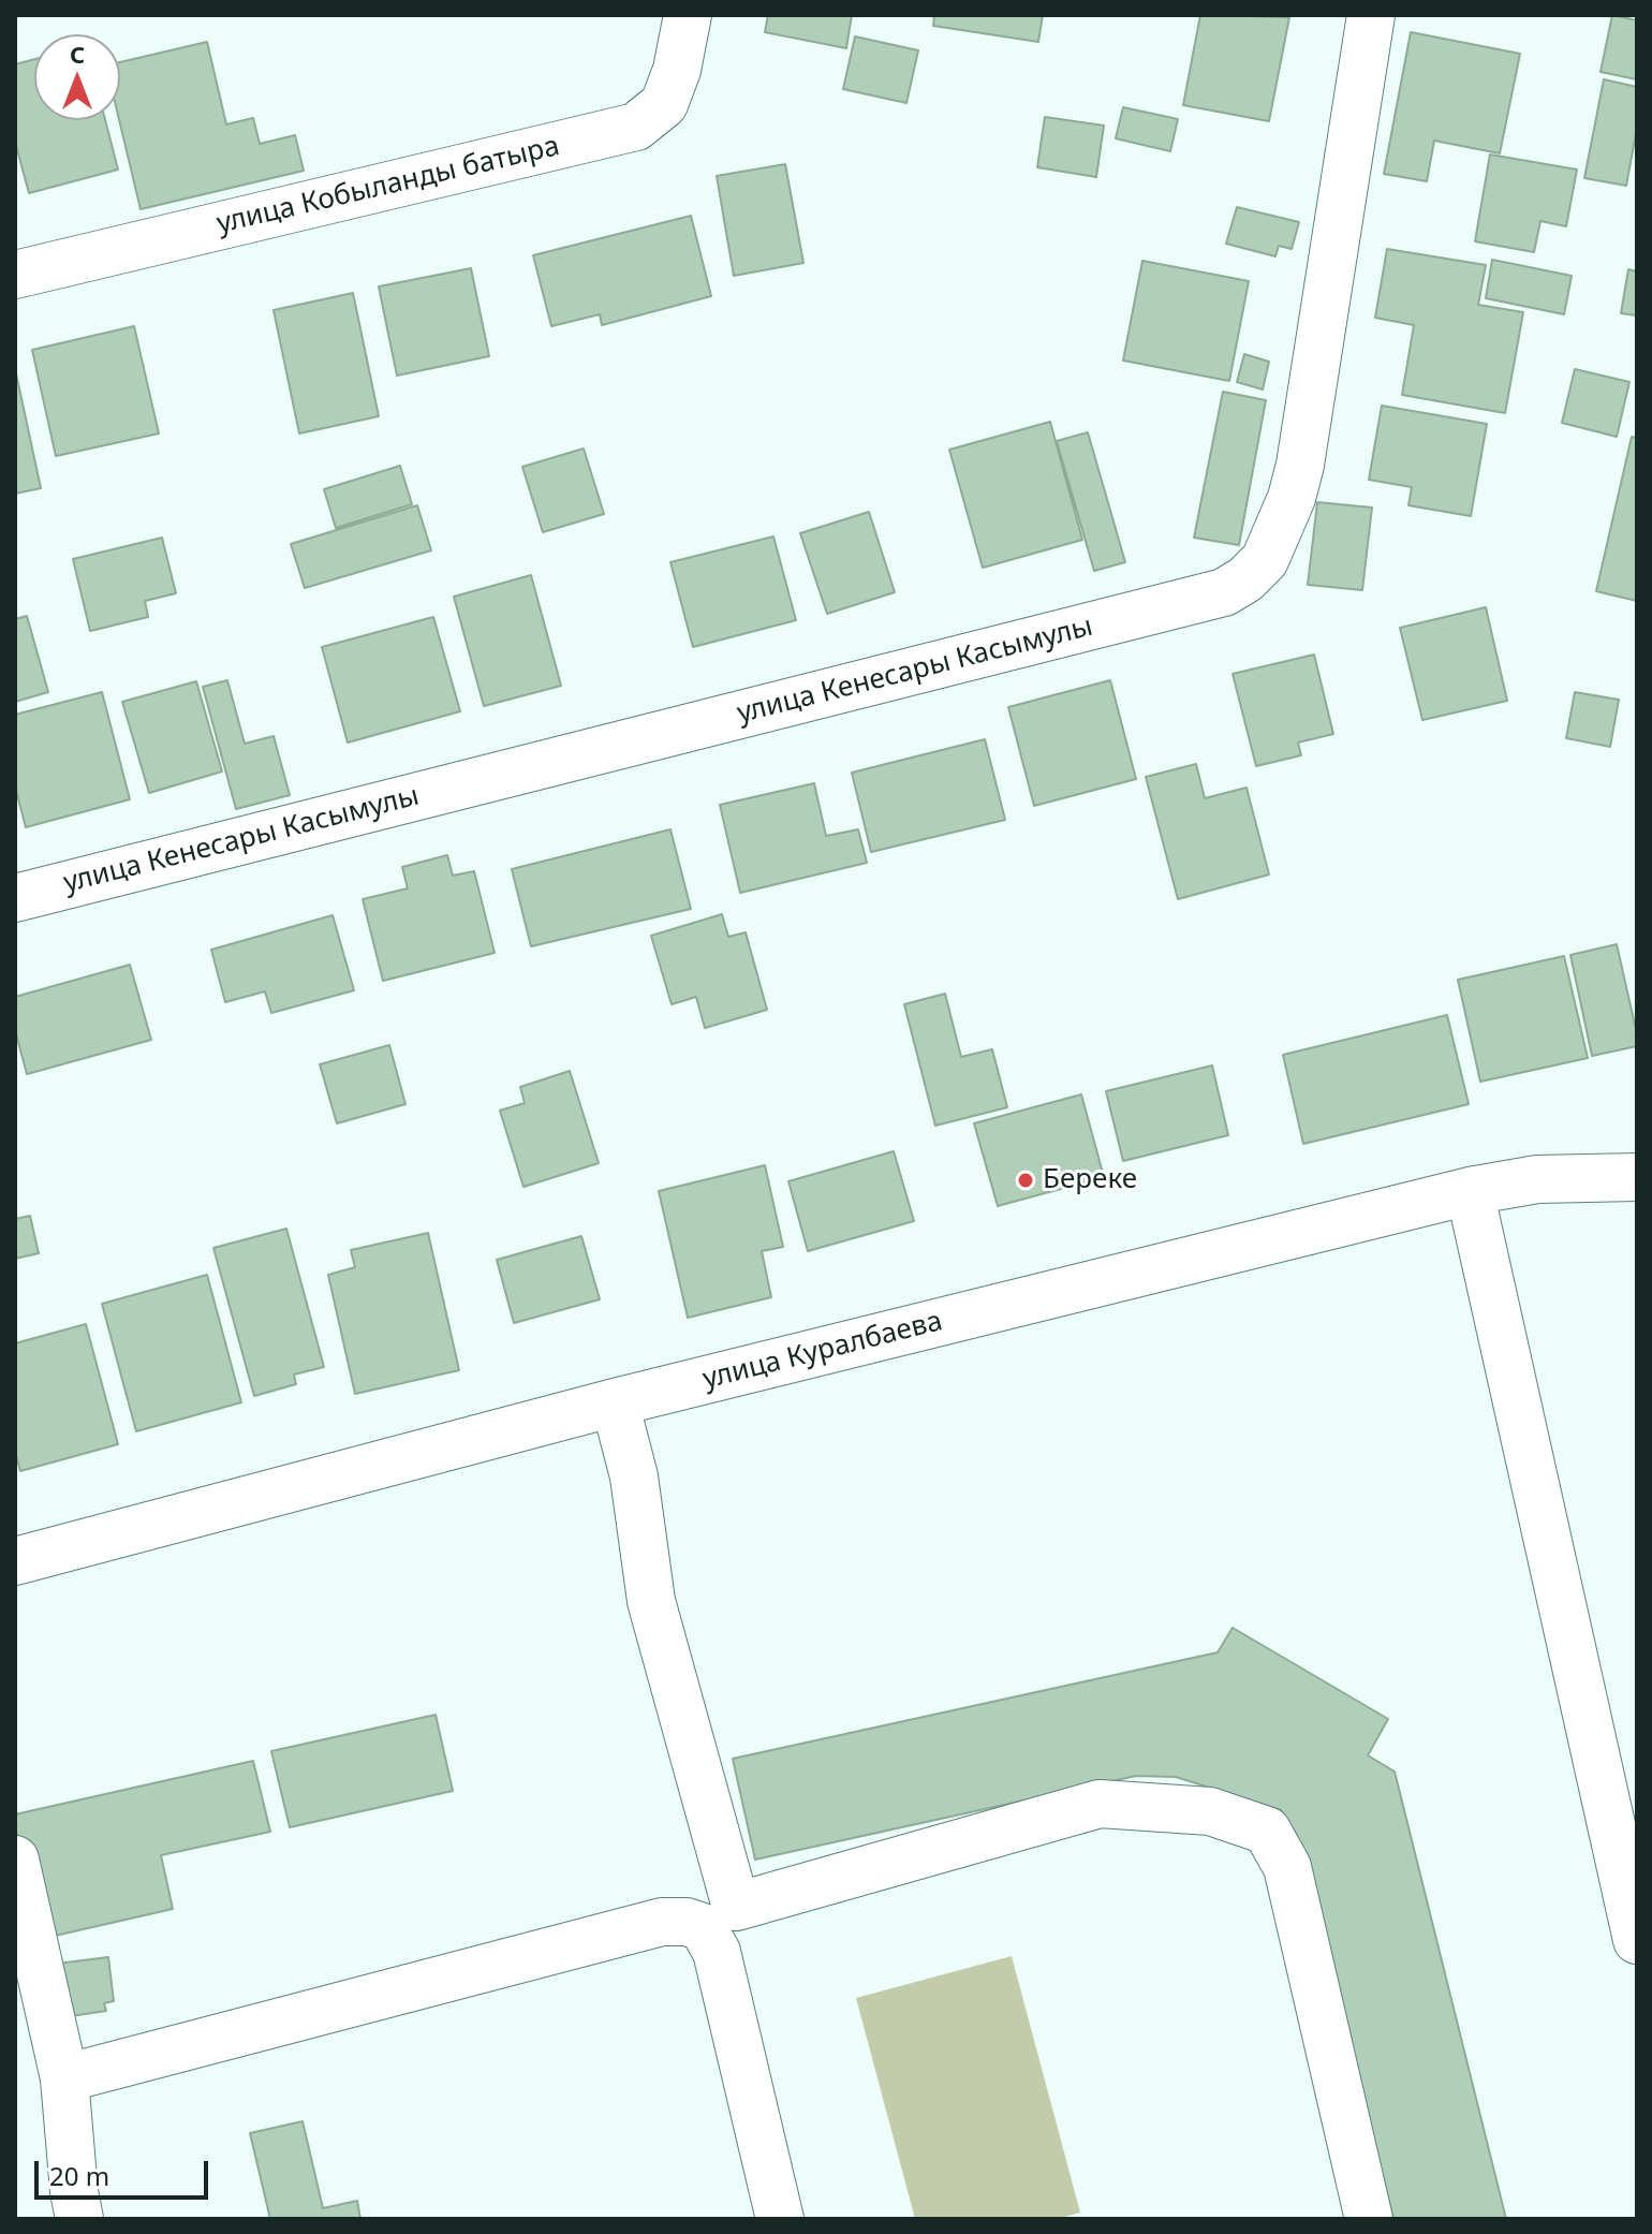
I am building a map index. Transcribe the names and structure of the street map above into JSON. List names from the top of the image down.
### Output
{
  "streets": {
    "street": ["улица Кобыланды батыра", "улица Кенесары Касымулы", "улица Куралбаева"]
  },
  "places": ["Береке"],
  "scale_bar": "20 m",
  "north": "top"
}
